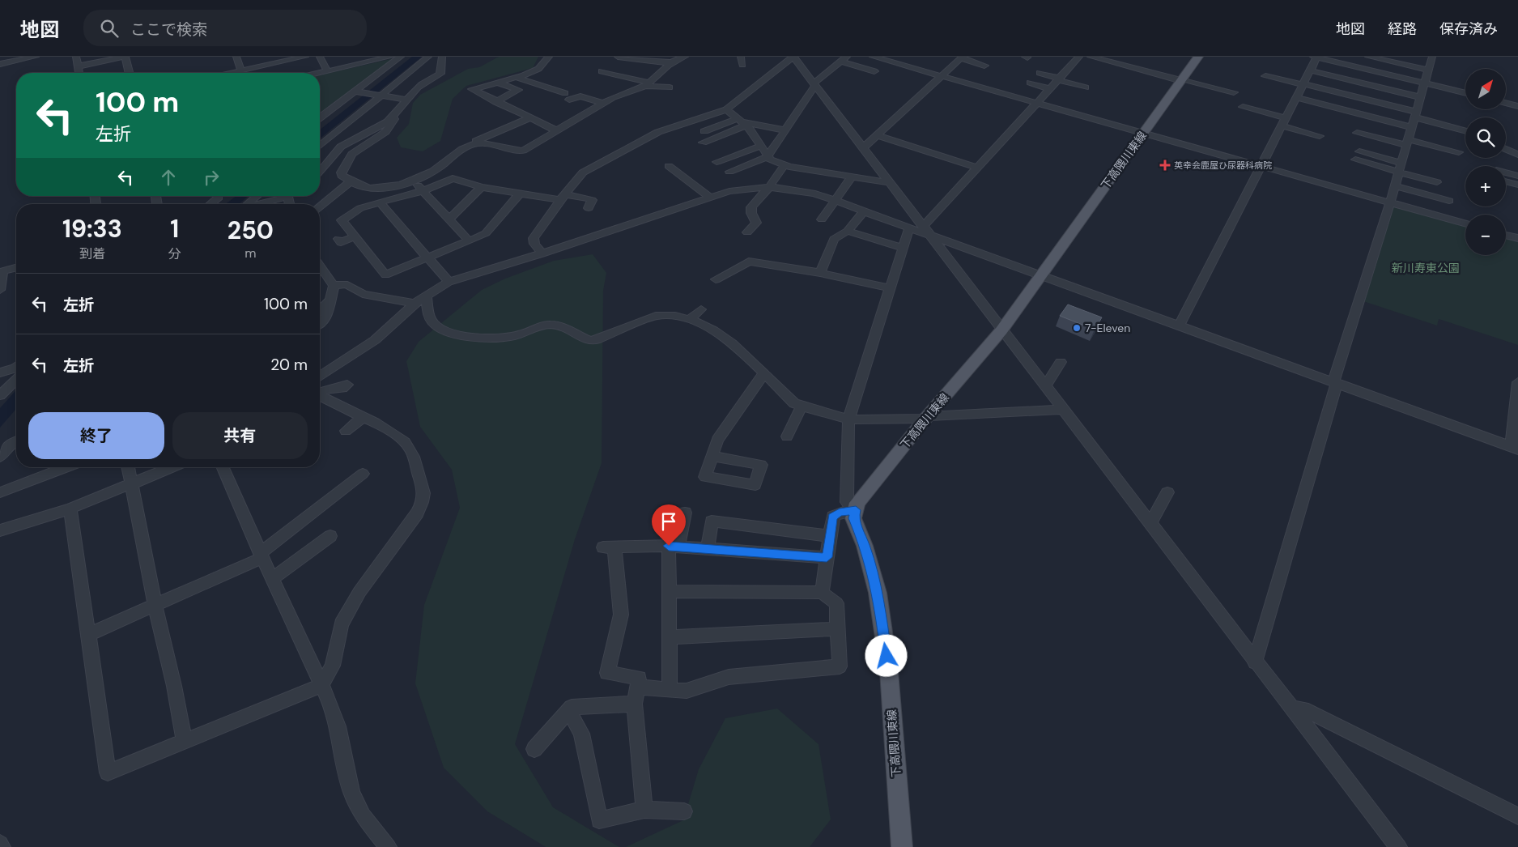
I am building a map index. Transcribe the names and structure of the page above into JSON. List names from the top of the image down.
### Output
{
  "streets": {
    "main road": ["下高隈川東線"]
  },
  "parks": ["新川寿東公園"],
  "places": {
    "health": ["英幸会鹿屋ひ尿器科病院"],
    "other": ["7-Eleven"]
  },
  "north": "top right",
  "page": {
    "header": "地図",
    "search": "ここで検索",
    "nav": ["地図", "経路", "保存済み"],
    "map_buttons": ["+", "−"],
    "turn": ["100 m", "左折"],
    "eta": [
      "19:33",
      "到着",
      "1",
      "分",
      "250",
      "m"
    ],
    "list": [
      {
        "name": "左折",
        "value": "100 m"
      },
      {
        "name": "左折",
        "value": "20 m"
      }
    ],
    "buttons": ["終了", "共有"]
  }
}
